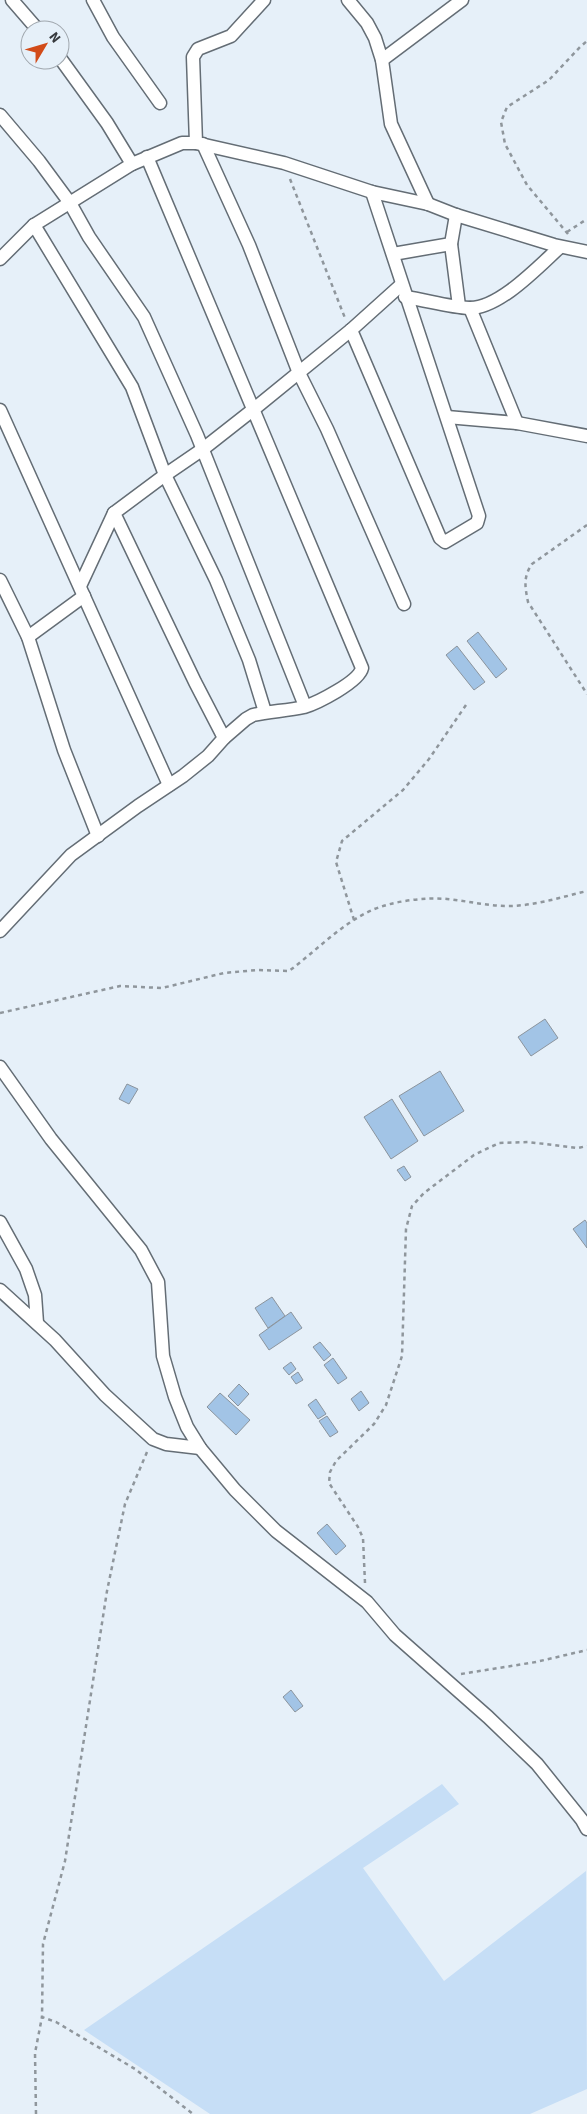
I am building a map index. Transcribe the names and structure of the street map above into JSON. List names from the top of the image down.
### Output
{
  "north": "top right"
}
